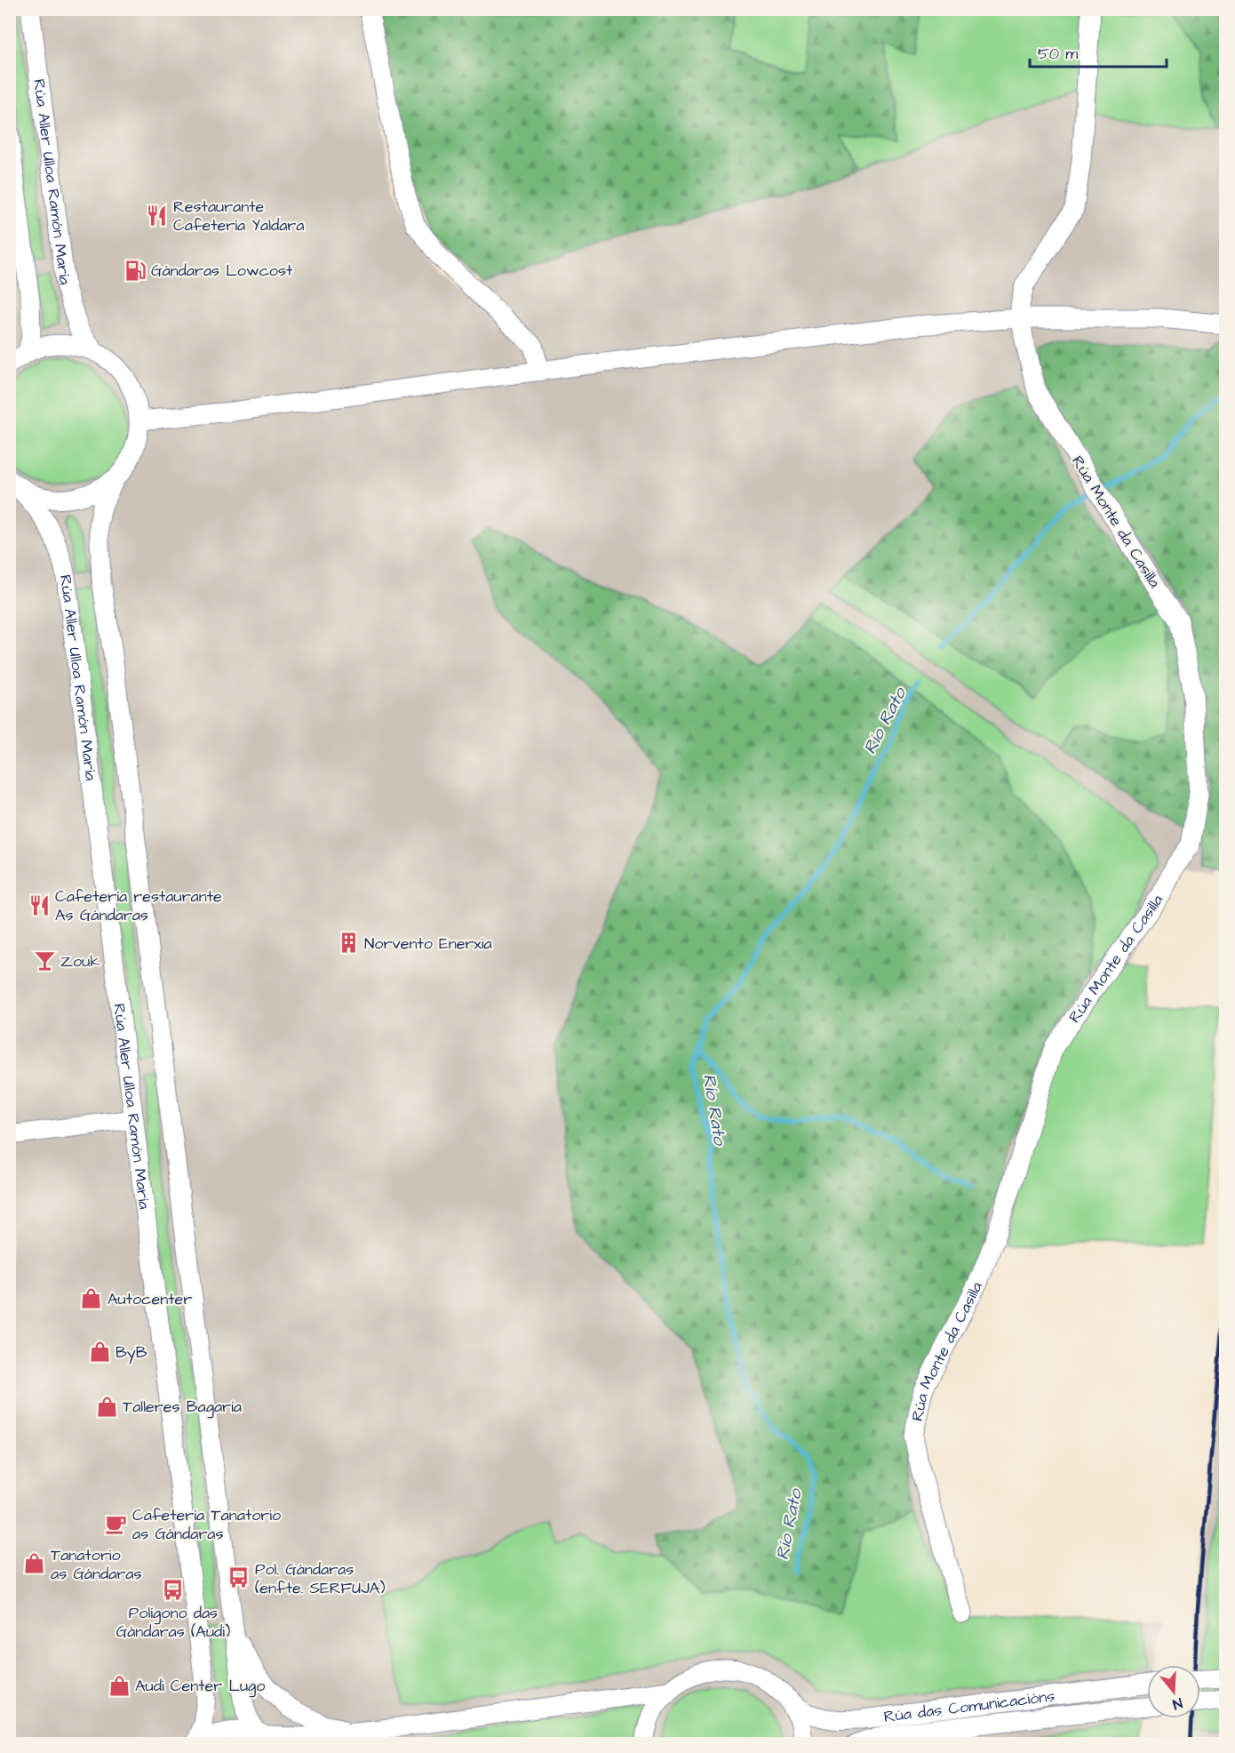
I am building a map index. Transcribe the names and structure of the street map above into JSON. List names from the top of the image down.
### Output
{
  "streets": {
    "street": ["Rúa Aller Ulloa Ramón María", "Rúa Monte da Casilla", "Rúa das Comunicacións"]
  },
  "water": ["Río Rato"],
  "places": {
    "restaurant": ["Restaurante Cafetería Yaldara", "Cafetería restaurante As Gándaras"],
    "fuel station": ["Gándaras Lowcost"],
    "building": ["Norvento Enerxia"],
    "bar": ["Zouk"],
    "shop": [
      "Autocenter",
      "ByB",
      "Talleres Bagaría",
      "Tanatorio as Gándaras",
      "Audi Center Lugo"
    ],
    "cafe": ["Cafetería Tanatorio as Gándaras"],
    "bus stop": ["Pol. Gándaras (enfte. SERFUJA)", "Polígono das Gándaras (Audi)"]
  },
  "scale_bar": "50 m",
  "north": "bottom"
}
